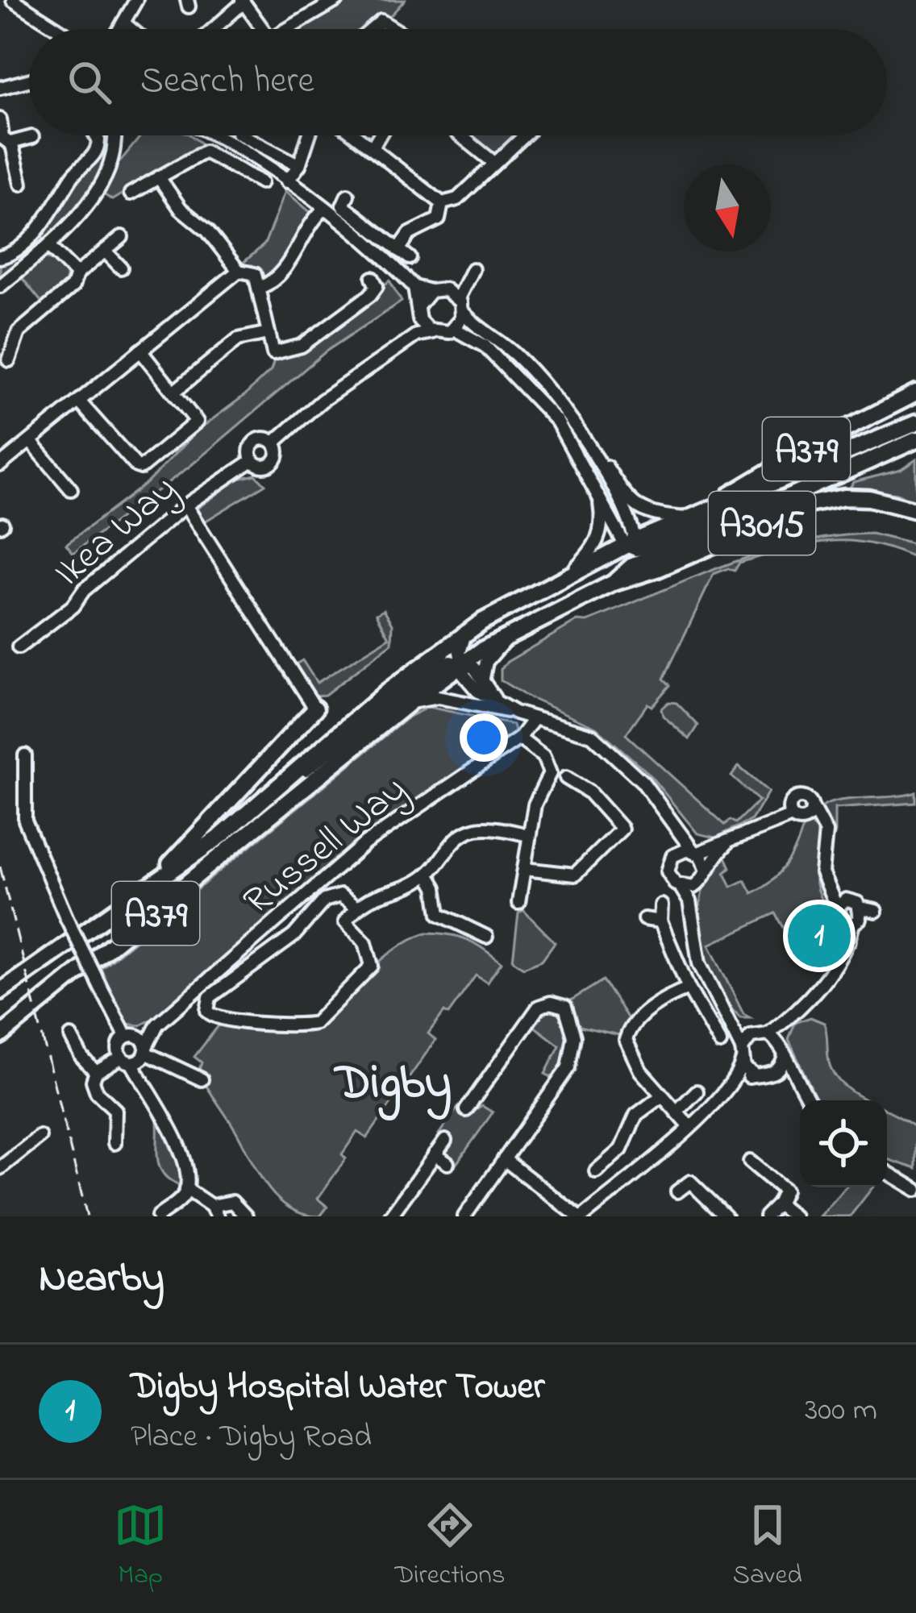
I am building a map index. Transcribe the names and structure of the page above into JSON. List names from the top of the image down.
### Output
{
  "streets": {
    "main road": ["A379", "A3015"],
    "street": ["Ikea Way", "Russell Way"]
  },
  "crossings": [
    ["A379", "A3015"],
    ["A379", "Russell Way"]
  ],
  "districts": ["Digby"],
  "north": "bottom",
  "page": {
    "search": "Search here",
    "pins": "1",
    "heading": "Nearby",
    "list": [
      {
        "mark": "1",
        "name": "Digby Hospital Water Tower",
        "note": "Place · Digby Road",
        "value": "300 m"
      }
    ],
    "nav": ["Map", "Directions", "Saved"]
  }
}
